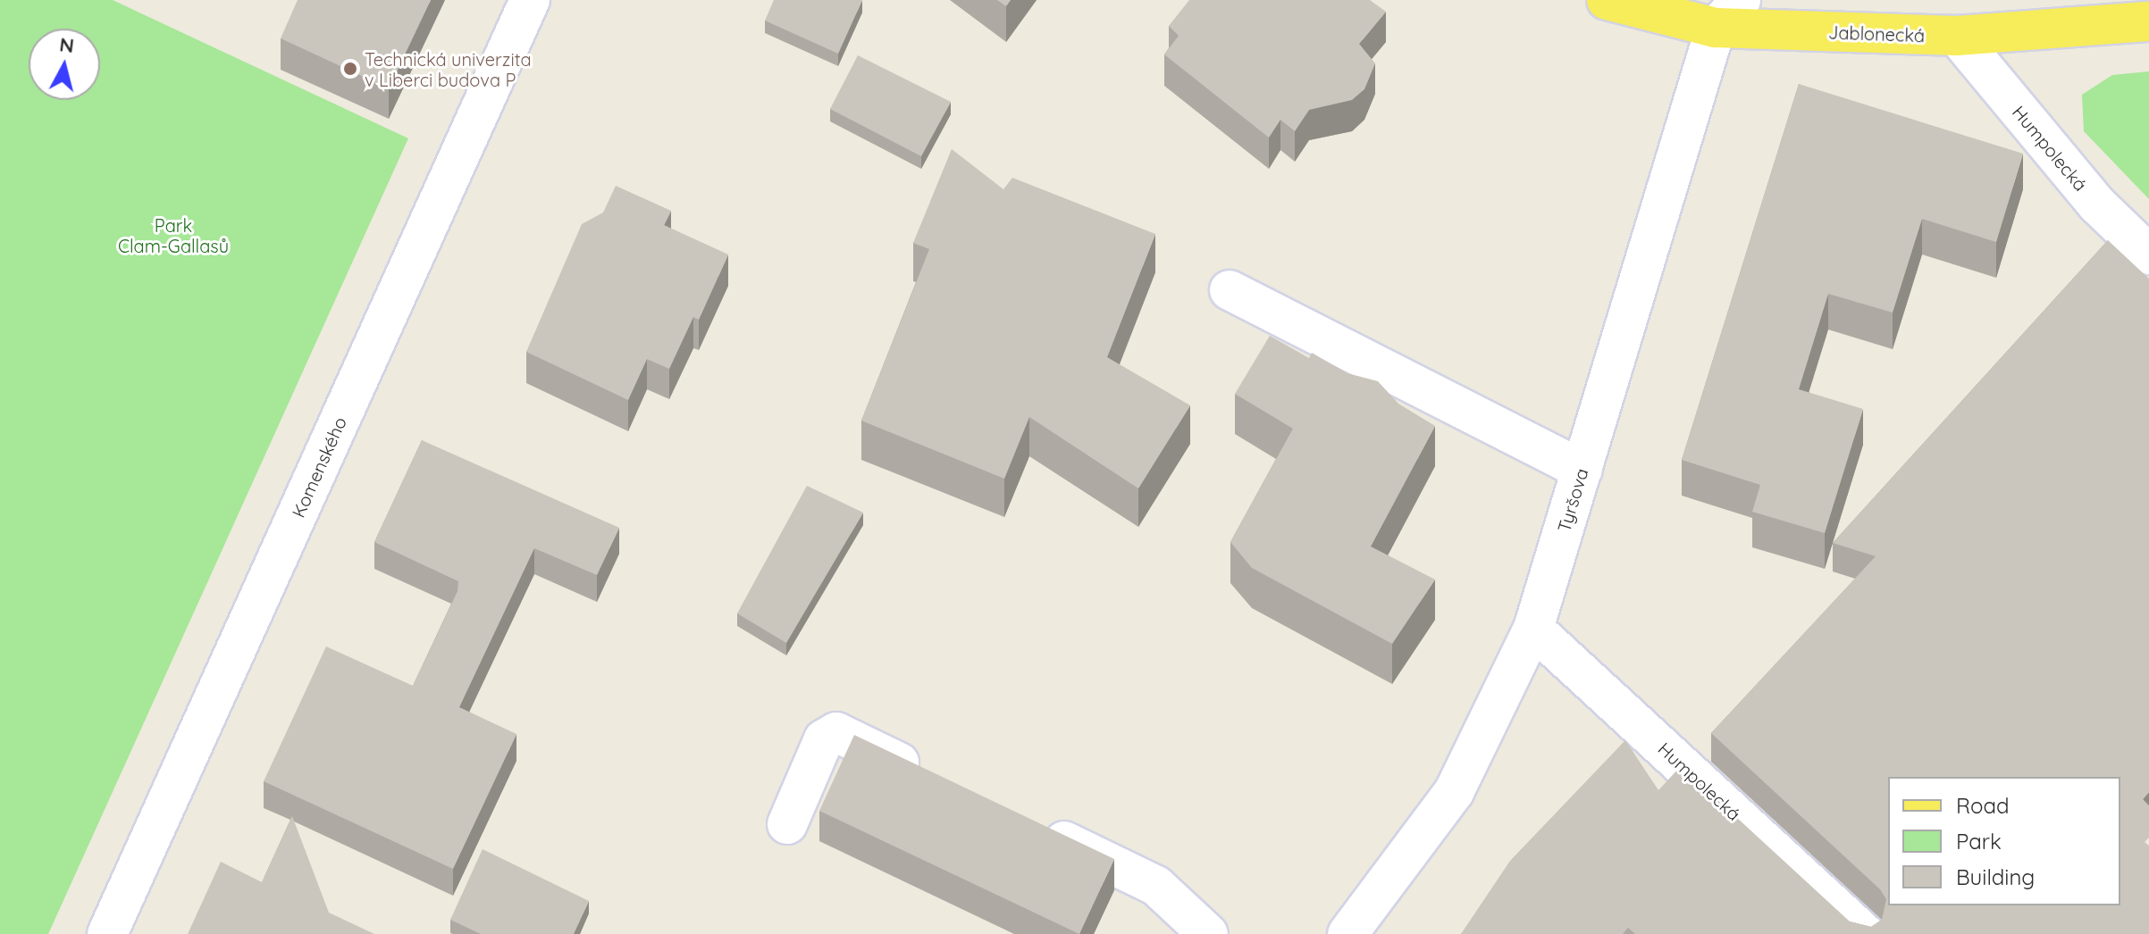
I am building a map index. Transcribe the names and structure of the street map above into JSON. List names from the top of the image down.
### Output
{
  "streets": {
    "main road": ["Jablonecká"],
    "street": ["Humpolecká", "Komenského", "Tyršova"]
  },
  "crossings": [
    ["Jablonecká", "Humpolecká"],
    ["Jablonecká", "Tyršova"],
    ["Humpolecká", "Tyršova"]
  ],
  "parks": ["Park Clam-Gallasů"],
  "places": ["Technická univerzita v Liberci budova P"],
  "legend": ["Road", "Park", "Building"],
  "north": "top"
}
